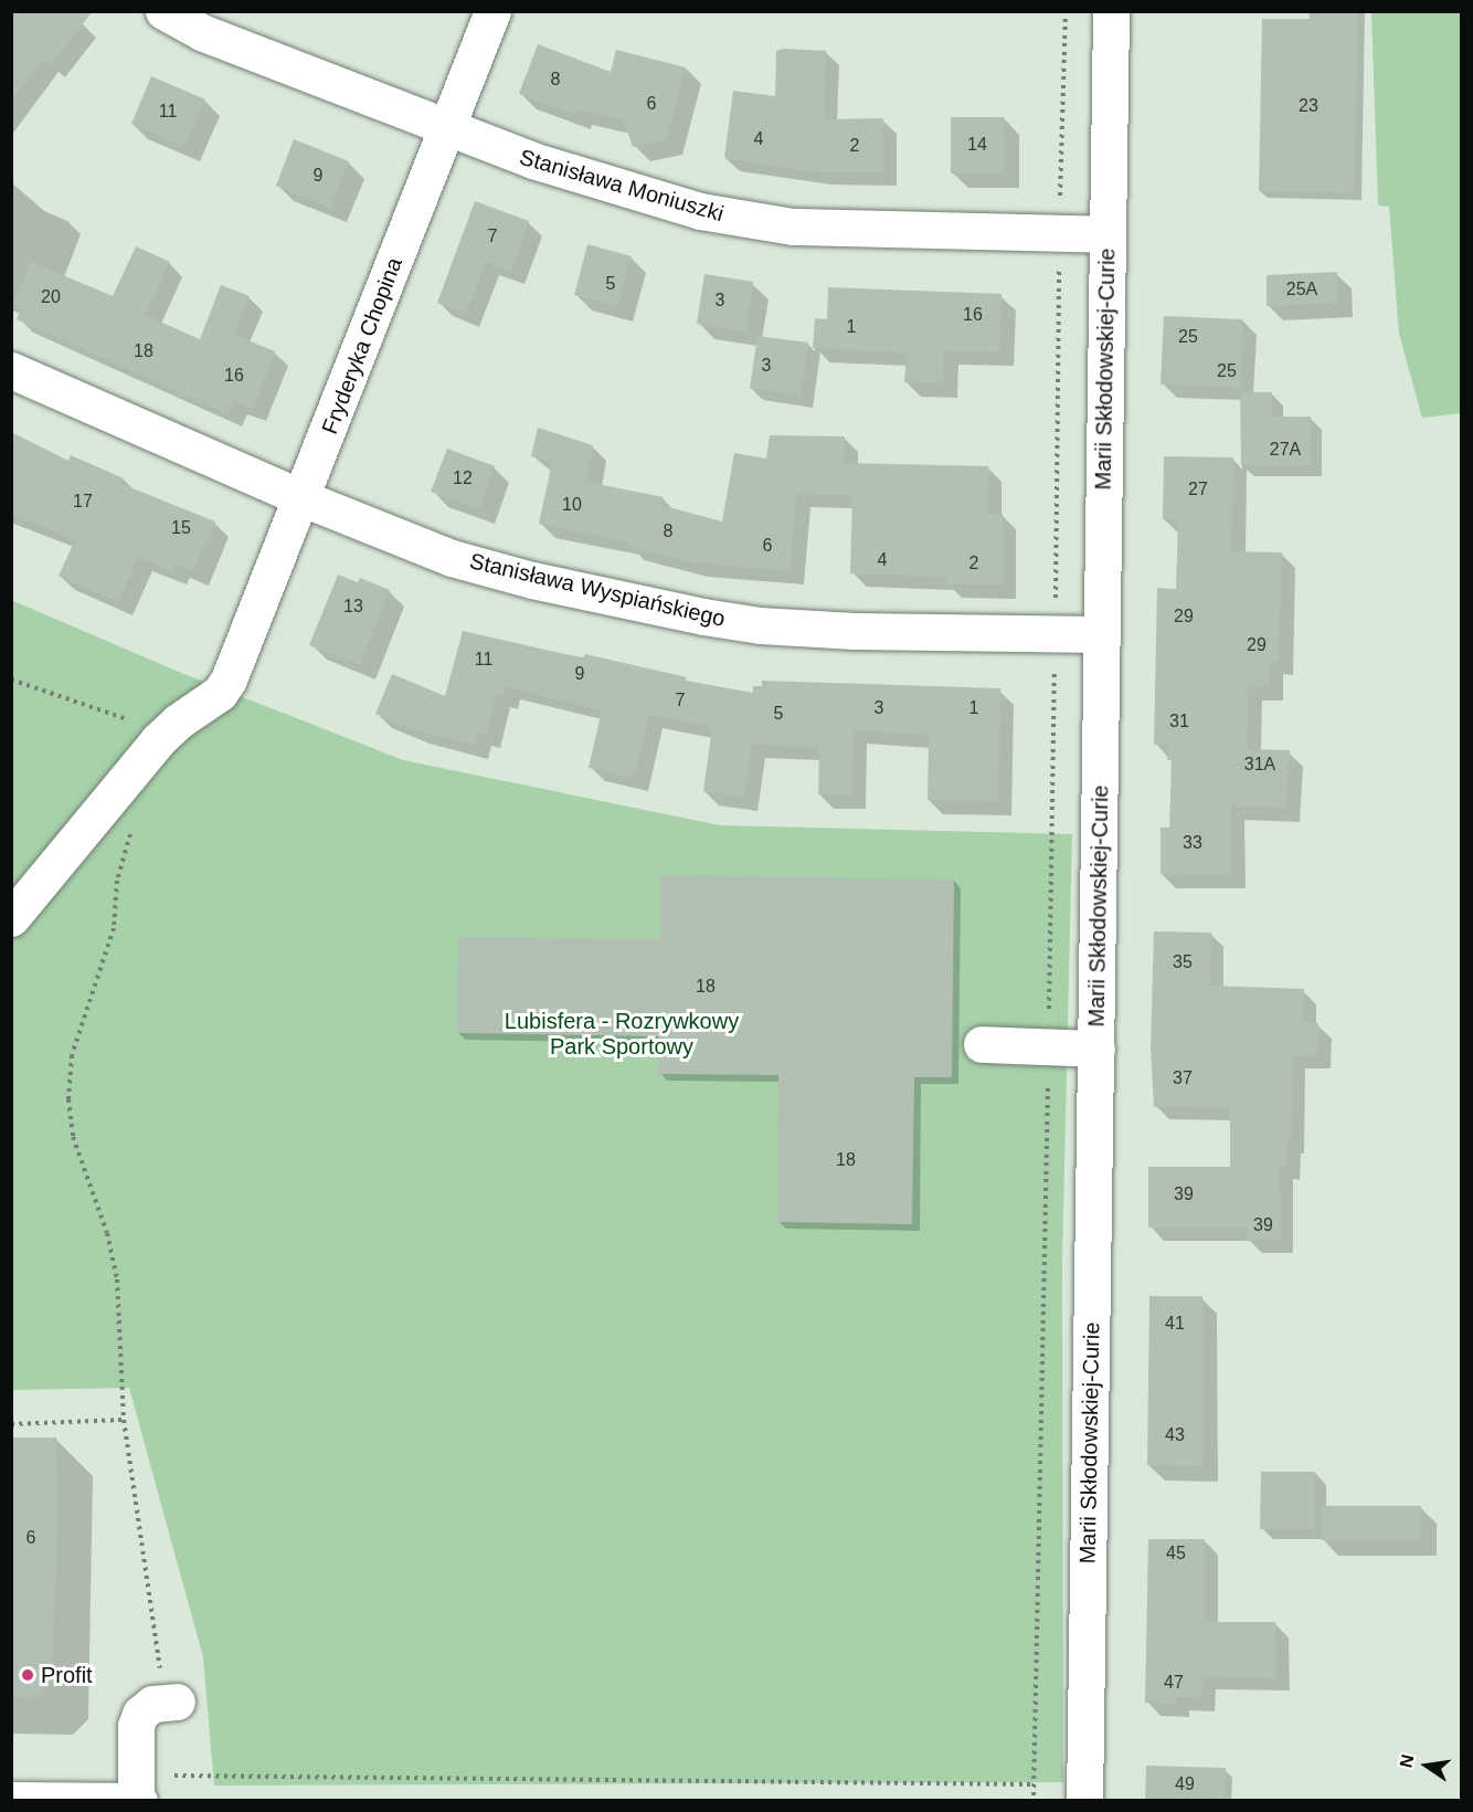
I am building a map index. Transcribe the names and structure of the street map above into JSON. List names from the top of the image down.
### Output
{
  "streets": {
    "street": [
      "Stanisława Moniuszki",
      "Fryderyka Chopina",
      "Marii Skłodowskiej-Curie",
      "Stanisława Wyspiańskiego"
    ]
  },
  "crossings": [
    ["Stanisława Moniuszki", "Fryderyka Chopina"],
    ["Stanisława Moniuszki", "Marii Skłodowskiej-Curie"],
    ["Fryderyka Chopina", "Stanisława Wyspiańskiego"],
    ["Marii Skłodowskiej-Curie", "Stanisława Wyspiańskiego"]
  ],
  "parks": ["Lubisfera - Rozrywkowy Park Sportowy"],
  "places": ["Profit"],
  "house_numbers": [
    "8",
    "6",
    "23",
    "11",
    "4",
    "14",
    "2",
    "9",
    "7",
    "5",
    "25A",
    "20",
    "3",
    "16",
    "1",
    "25",
    "18",
    "3",
    "25",
    "16",
    "27A",
    "12",
    "27",
    "17",
    "10",
    "15",
    "8",
    "6",
    "4",
    "2",
    "13",
    "29",
    "29",
    "11",
    "9",
    "7",
    "3",
    "1",
    "5",
    "31",
    "31A",
    "33",
    "35",
    "18",
    "37",
    "18",
    "39",
    "39",
    "41",
    "43",
    "6",
    "45",
    "47",
    "49"
  ],
  "north": "left"
}
